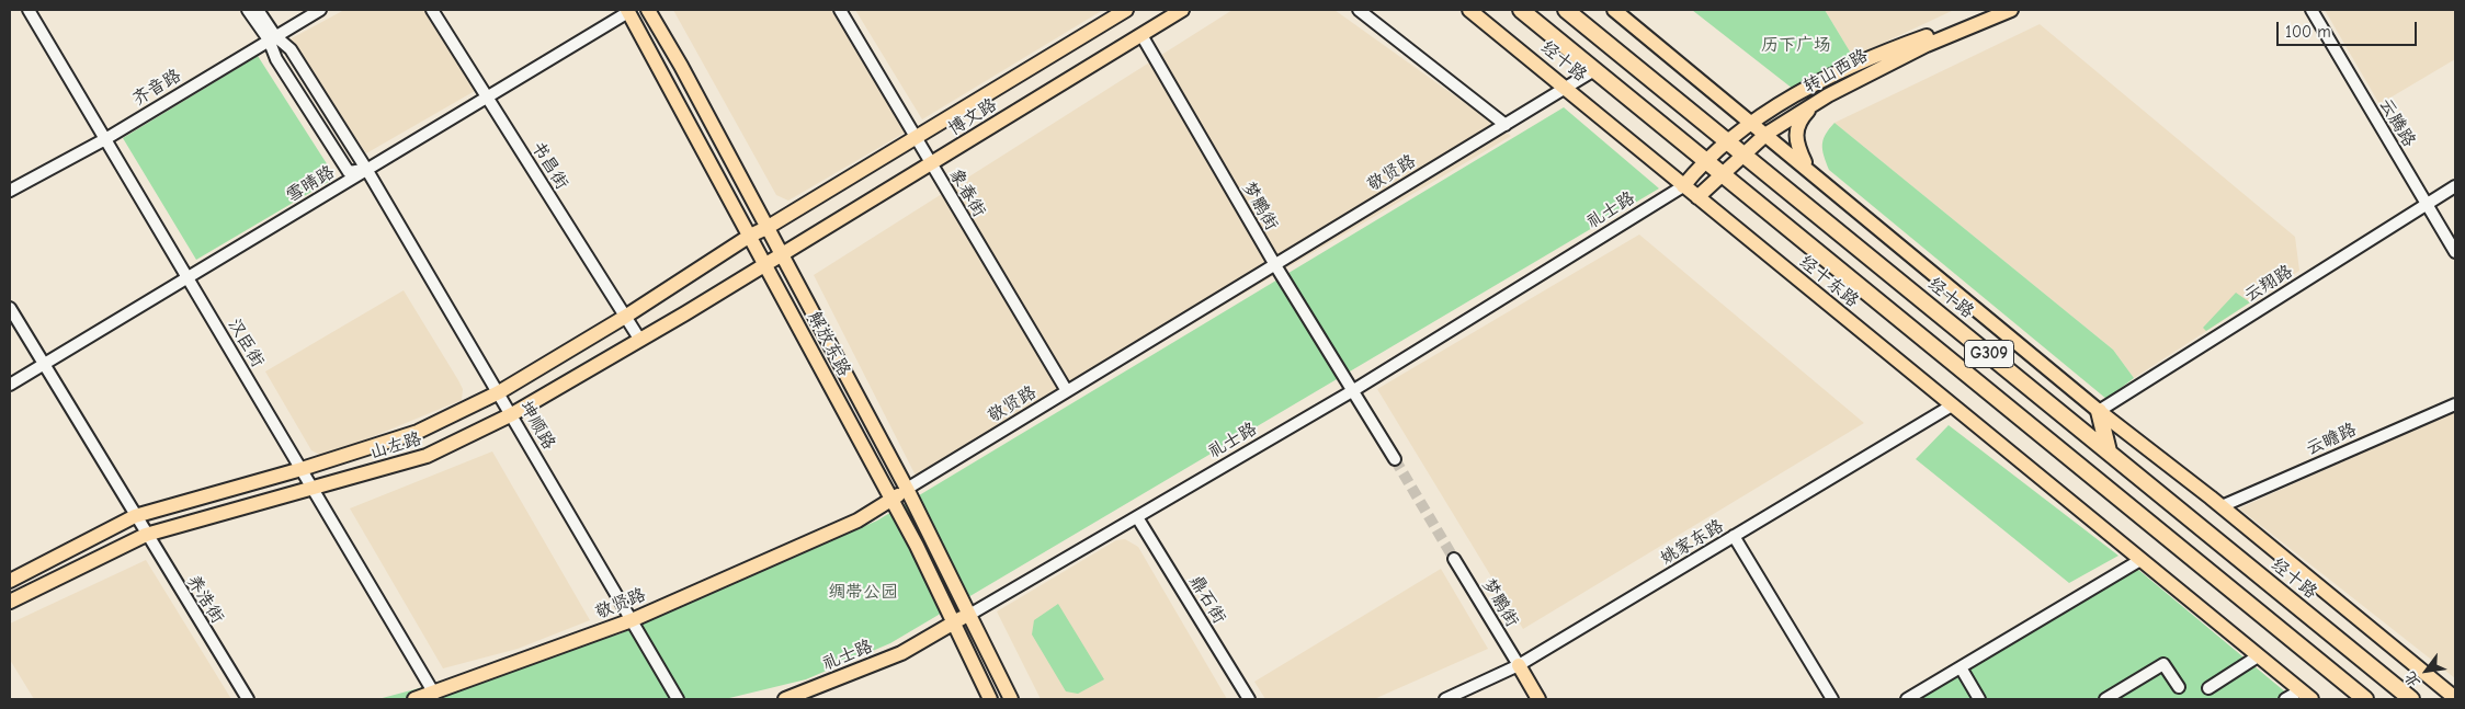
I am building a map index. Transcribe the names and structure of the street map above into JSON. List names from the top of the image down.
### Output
{
  "streets": {
    "highway": ["经十路", "G309"],
    "main road": [
      "转山西路",
      "博文路",
      "敬贤路",
      "礼士路",
      "经十东路",
      "解放东路",
      "山左路"
    ],
    "street": [
      "齐音路",
      "云腾路",
      "书昌街",
      "雪晴路",
      "象春街",
      "梦鹏街",
      "云翔路",
      "汉臣街",
      "坤顺路",
      "云瞻路",
      "姚家东路",
      "养浩街",
      "鼎石街"
    ]
  },
  "crossings": [
    ["经十路", "转山西路"],
    ["经十路", "敬贤路"],
    ["经十路", "礼士路"],
    ["经十路", "经十东路"],
    ["经十路", "云翔路"],
    ["经十路", "云瞻路"],
    ["转山西路", "礼士路"],
    ["转山西路", "经十东路"],
    ["齐音路", "汉臣街"],
    ["齐音路", "坤顺路"],
    ["博文路", "象春街"],
    ["博文路", "梦鹏街"],
    ["博文路", "解放东路"],
    ["博文路", "山左路"],
    ["云腾路", "云翔路"],
    ["书昌街", "雪晴路"],
    ["书昌街", "山左路"],
    ["敬贤路", "象春街"],
    ["敬贤路", "梦鹏街"],
    ["敬贤路", "汉臣街"],
    ["敬贤路", "解放东路"],
    ["敬贤路", "坤顺路"],
    ["雪晴路", "汉臣街"],
    ["雪晴路", "解放东路"],
    ["雪晴路", "坤顺路"],
    ["雪晴路", "养浩街"],
    ["梦鹏街", "礼士路"],
    ["梦鹏街", "姚家东路"],
    ["礼士路", "经十东路"],
    ["礼士路", "解放东路"],
    ["礼士路", "鼎石街"],
    ["经十东路", "姚家东路"],
    ["汉臣街", "山左路"],
    ["解放东路", "山左路"],
    ["坤顺路", "山左路"],
    ["山左路", "养浩街"]
  ],
  "parks": ["历下广场", "绸带公园"],
  "scale_bar": "100 m",
  "north": "bottom left"
}
